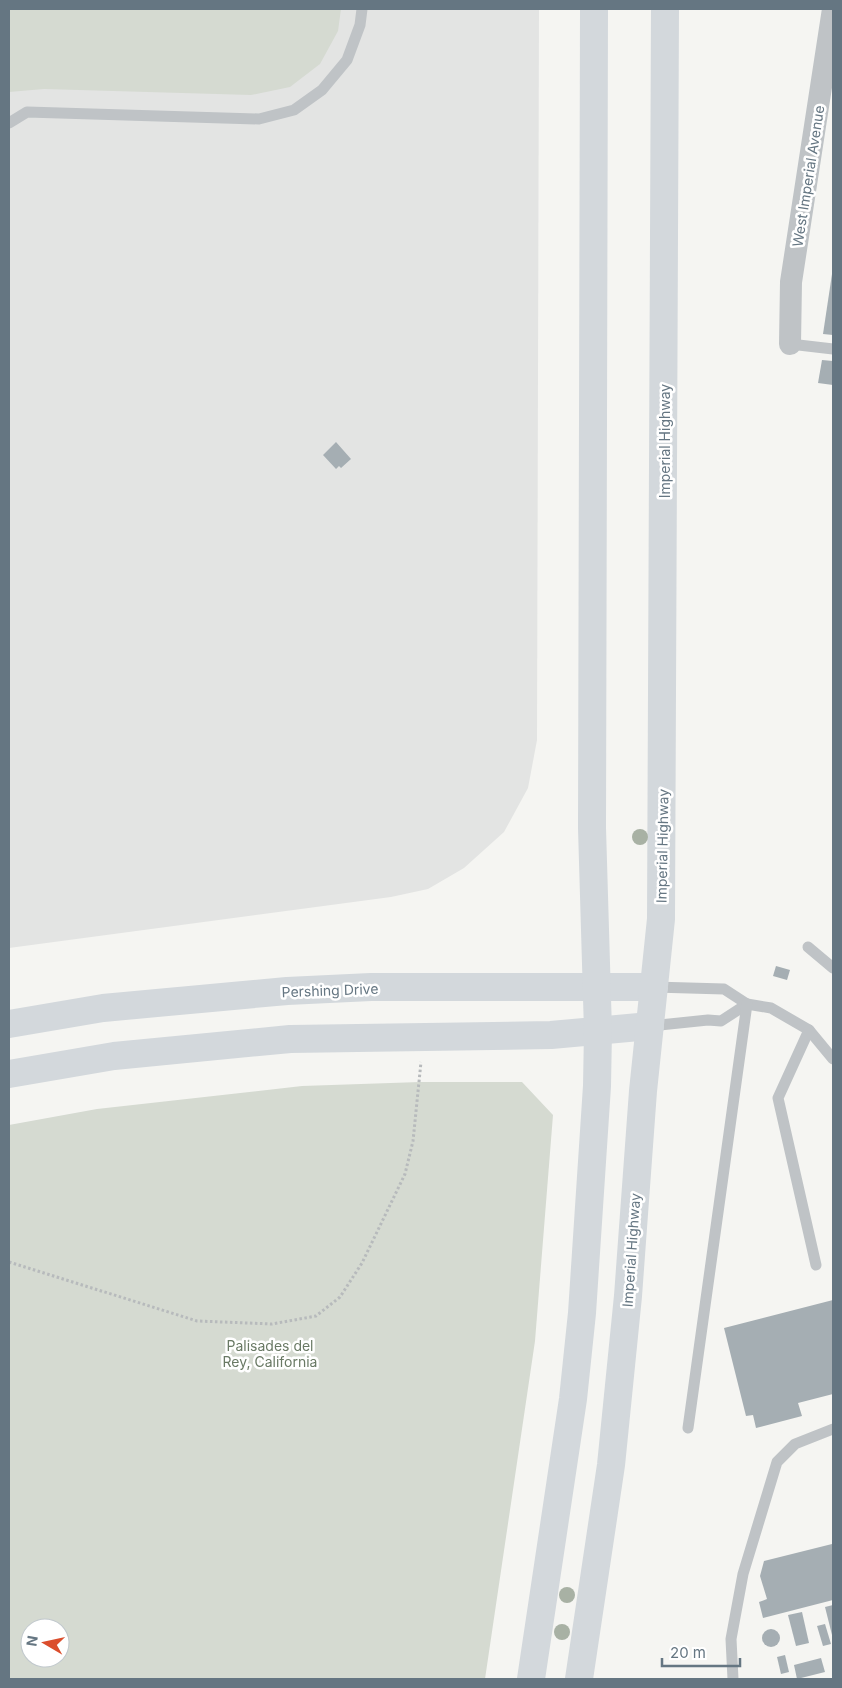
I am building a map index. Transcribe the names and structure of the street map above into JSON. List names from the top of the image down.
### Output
{
  "streets": {
    "main road": ["Imperial Highway", "Pershing Drive"],
    "street": ["West Imperial Avenue"]
  },
  "crossings": [
    ["Imperial Highway", "Pershing Drive"]
  ],
  "parks": ["Palisades del Rey, California"],
  "scale_bar": "20 m",
  "north": "left"
}
